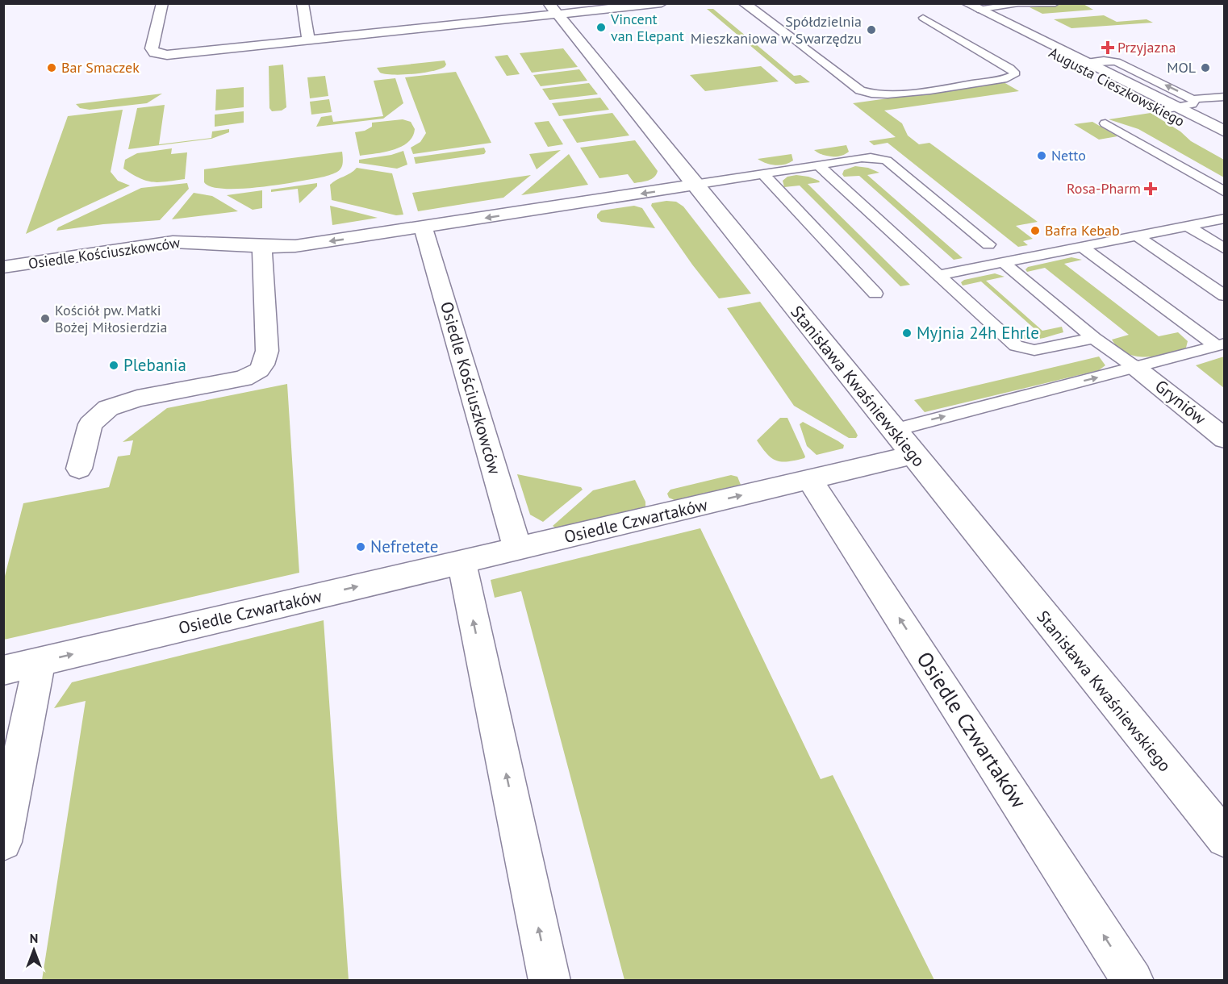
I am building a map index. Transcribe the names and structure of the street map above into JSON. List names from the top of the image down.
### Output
{
  "streets": {
    "street": [
      "Augusta Cieszkowskiego",
      "Osiedle Kościuszkowców",
      "Stanisława Kwaśniewskiego",
      "Gryniów",
      "Osiedle Czwartaków"
    ]
  },
  "crossings": [
    ["Osiedle Kościuszkowców", "Stanisława Kwaśniewskiego"],
    ["Osiedle Kościuszkowców", "Osiedle Czwartaków"],
    ["Stanisława Kwaśniewskiego", "Osiedle Czwartaków"]
  ],
  "places": {
    "other": [
      "Vincent van Elepant",
      "Spółdzielnia Mieszkaniowa w Swarzędzu",
      "Bar Smaczek",
      "MOL",
      "Netto",
      "Bafra Kebab",
      "Kościół pw. Matki Bożej Miłosierdzia",
      "Myjnia 24h Ehrle",
      "Plebania",
      "Nefretete"
    ],
    "health": ["Przyjazna", "Rosa-Pharm"]
  },
  "north": "top"
}
